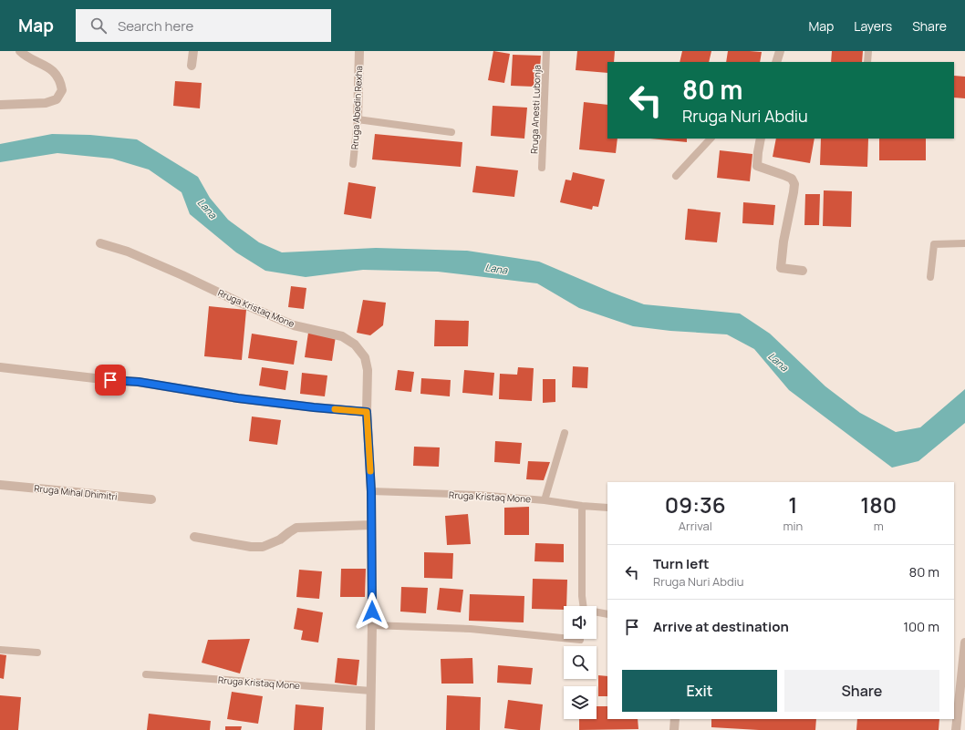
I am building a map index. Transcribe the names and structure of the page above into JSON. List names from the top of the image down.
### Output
{
  "streets": {
    "street": ["Rruga Abedin Rexha", "Rruga Kristaq Mone", "Rruga Mihal Dhimitri"],
    "lane": ["Rruga Anesti Lubonja"]
  },
  "water": ["Lana"],
  "page": {
    "header": "Map",
    "search": "Search here",
    "nav": ["Map", "Layers", "Share"],
    "turn": ["80 m", "Rruga Nuri Abdiu"],
    "eta": [
      "09:36",
      "Arrival",
      "1",
      "min",
      "180",
      "m"
    ],
    "list": [
      {
        "name": "Turn left",
        "note": "Rruga Nuri Abdiu",
        "value": "80 m"
      },
      {
        "name": "Arrive at destination",
        "value": "100 m"
      }
    ],
    "buttons": ["Exit", "Share"]
  }
}
